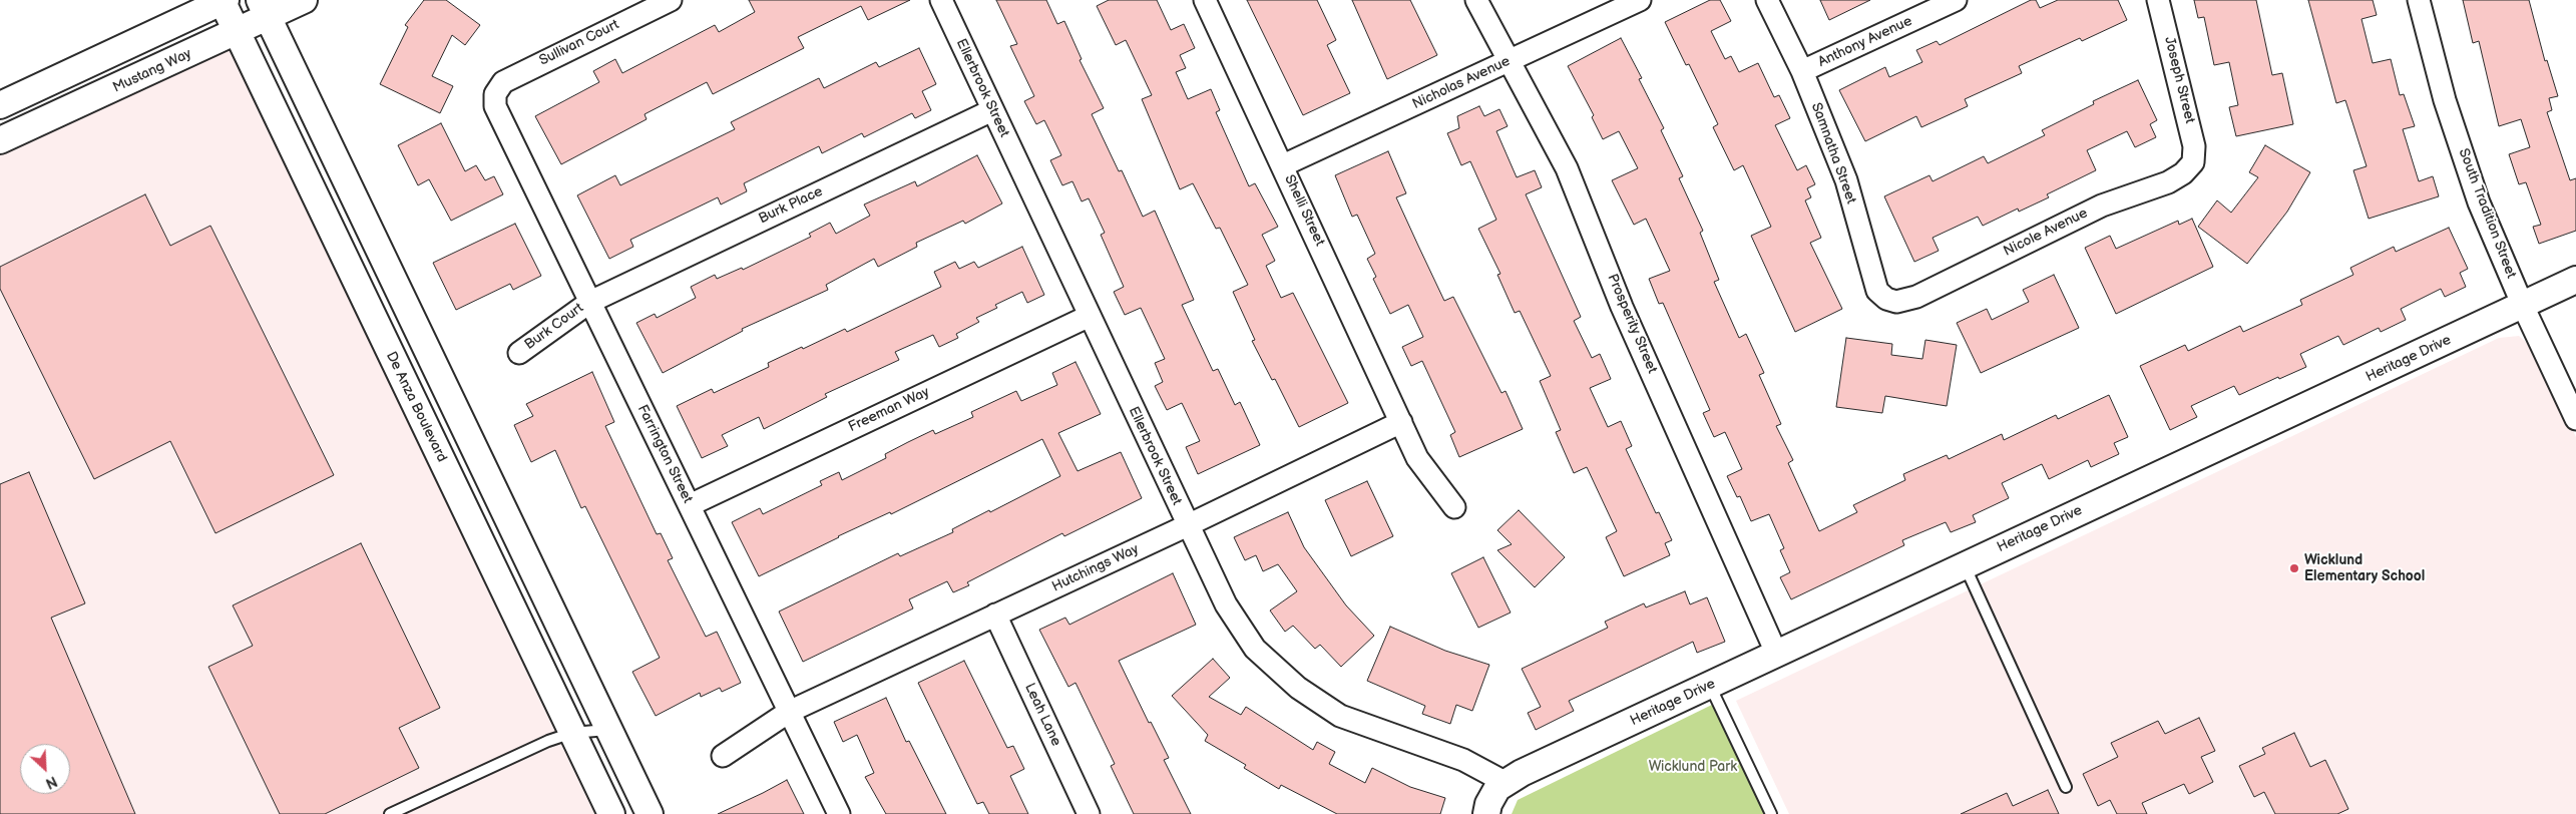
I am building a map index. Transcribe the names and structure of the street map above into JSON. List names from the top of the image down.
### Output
{
  "streets": {
    "street": [
      "Anthony Avenue",
      "Sullivan Court",
      "Mustang Way",
      "Joseph Street",
      "Nicholas Avenue",
      "Ellerbrook Street",
      "Samnatha Street",
      "Burk Place",
      "Shelli Street",
      "South Tradition Street",
      "Nicole Avenue",
      "Prosperity Street",
      "Burk Court",
      "Heritage Drive",
      "De Anza Boulevard",
      "Freeman Way",
      "Farrington Street",
      "Hutchings Way",
      "Leah Lane"
    ]
  },
  "crossings": [
    ["Anthony Avenue", "Samnatha Street"],
    ["Sullivan Court", "Farrington Street"],
    ["Mustang Way", "De Anza Boulevard"],
    ["Joseph Street", "Nicole Avenue"],
    ["Nicholas Avenue", "Shelli Street"],
    ["Nicholas Avenue", "Prosperity Street"],
    ["Ellerbrook Street", "Burk Place"],
    ["Ellerbrook Street", "Heritage Drive"],
    ["Ellerbrook Street", "Freeman Way"],
    ["Ellerbrook Street", "Hutchings Way"],
    ["Samnatha Street", "Nicole Avenue"],
    ["Burk Place", "Burk Court"],
    ["Burk Place", "Farrington Street"],
    ["Shelli Street", "Hutchings Way"],
    ["South Tradition Street", "Heritage Drive"],
    ["Prosperity Street", "Heritage Drive"],
    ["Burk Court", "Farrington Street"],
    ["Freeman Way", "Farrington Street"],
    ["Farrington Street", "Hutchings Way"],
    ["Hutchings Way", "Leah Lane"]
  ],
  "parks": ["Wicklund Park"],
  "places": ["Wicklund Elementary School"],
  "north": "bottom right"
}
